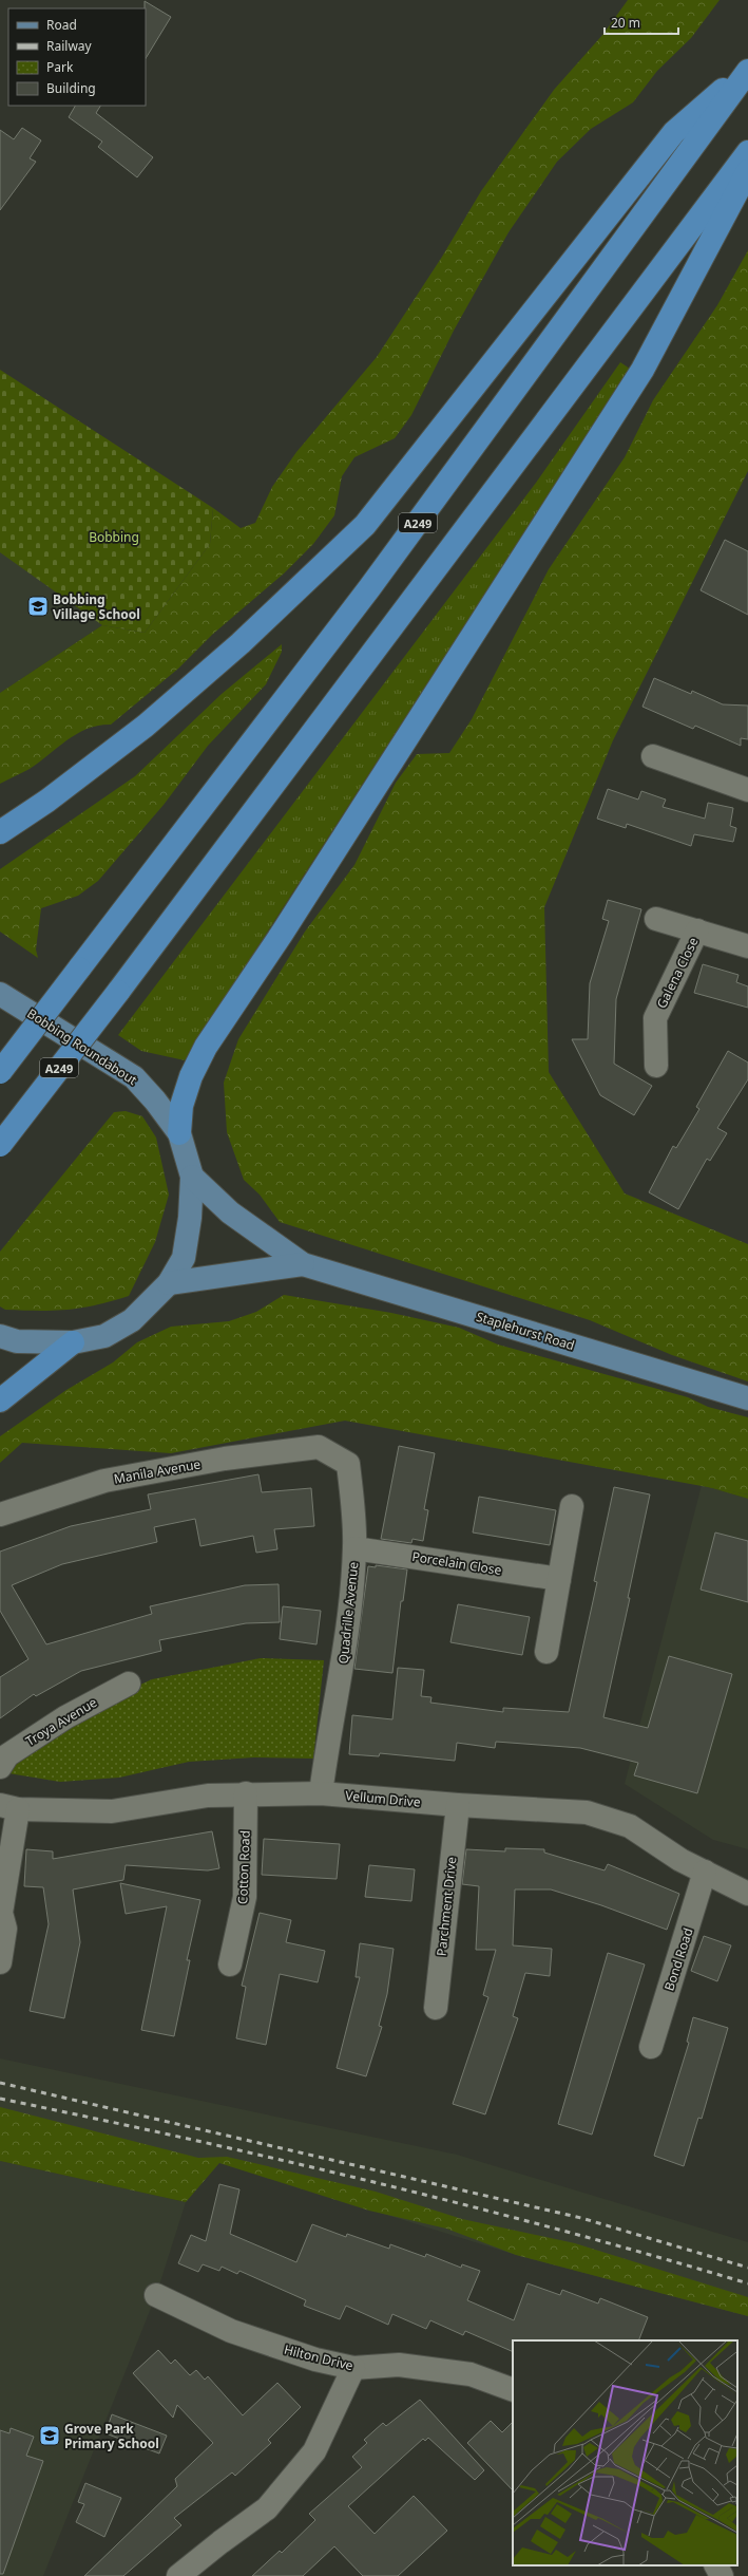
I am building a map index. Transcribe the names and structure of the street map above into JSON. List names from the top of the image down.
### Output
{
  "streets": {
    "highway": ["A249"],
    "main road": ["Bobbing Roundabout", "Staplehurst Road"],
    "street": [
      "Galena Close",
      "Manila Avenue",
      "Porcelain Close",
      "Quadrille Avenue",
      "Troya Avenue",
      "Vellum Drive",
      "Cotton Road",
      "Parchment Drive",
      "Bond Road",
      "Hilton Drive"
    ]
  },
  "crossings": [
    ["Bobbing Roundabout", "Staplehurst Road"],
    ["Manila Avenue", "Quadrille Avenue"],
    ["Porcelain Close", "Quadrille Avenue"],
    ["Quadrille Avenue", "Vellum Drive"],
    ["Vellum Drive", "Cotton Road"],
    ["Vellum Drive", "Parchment Drive"],
    ["Vellum Drive", "Bond Road"]
  ],
  "parks": ["Bobbing"],
  "places": {
    "school or university": ["Bobbing Village School", "Grove Park Primary School"]
  },
  "legend": [
    "Road",
    "Railway",
    "Park",
    "Building"
  ],
  "scale_bar": "20 m"
}
